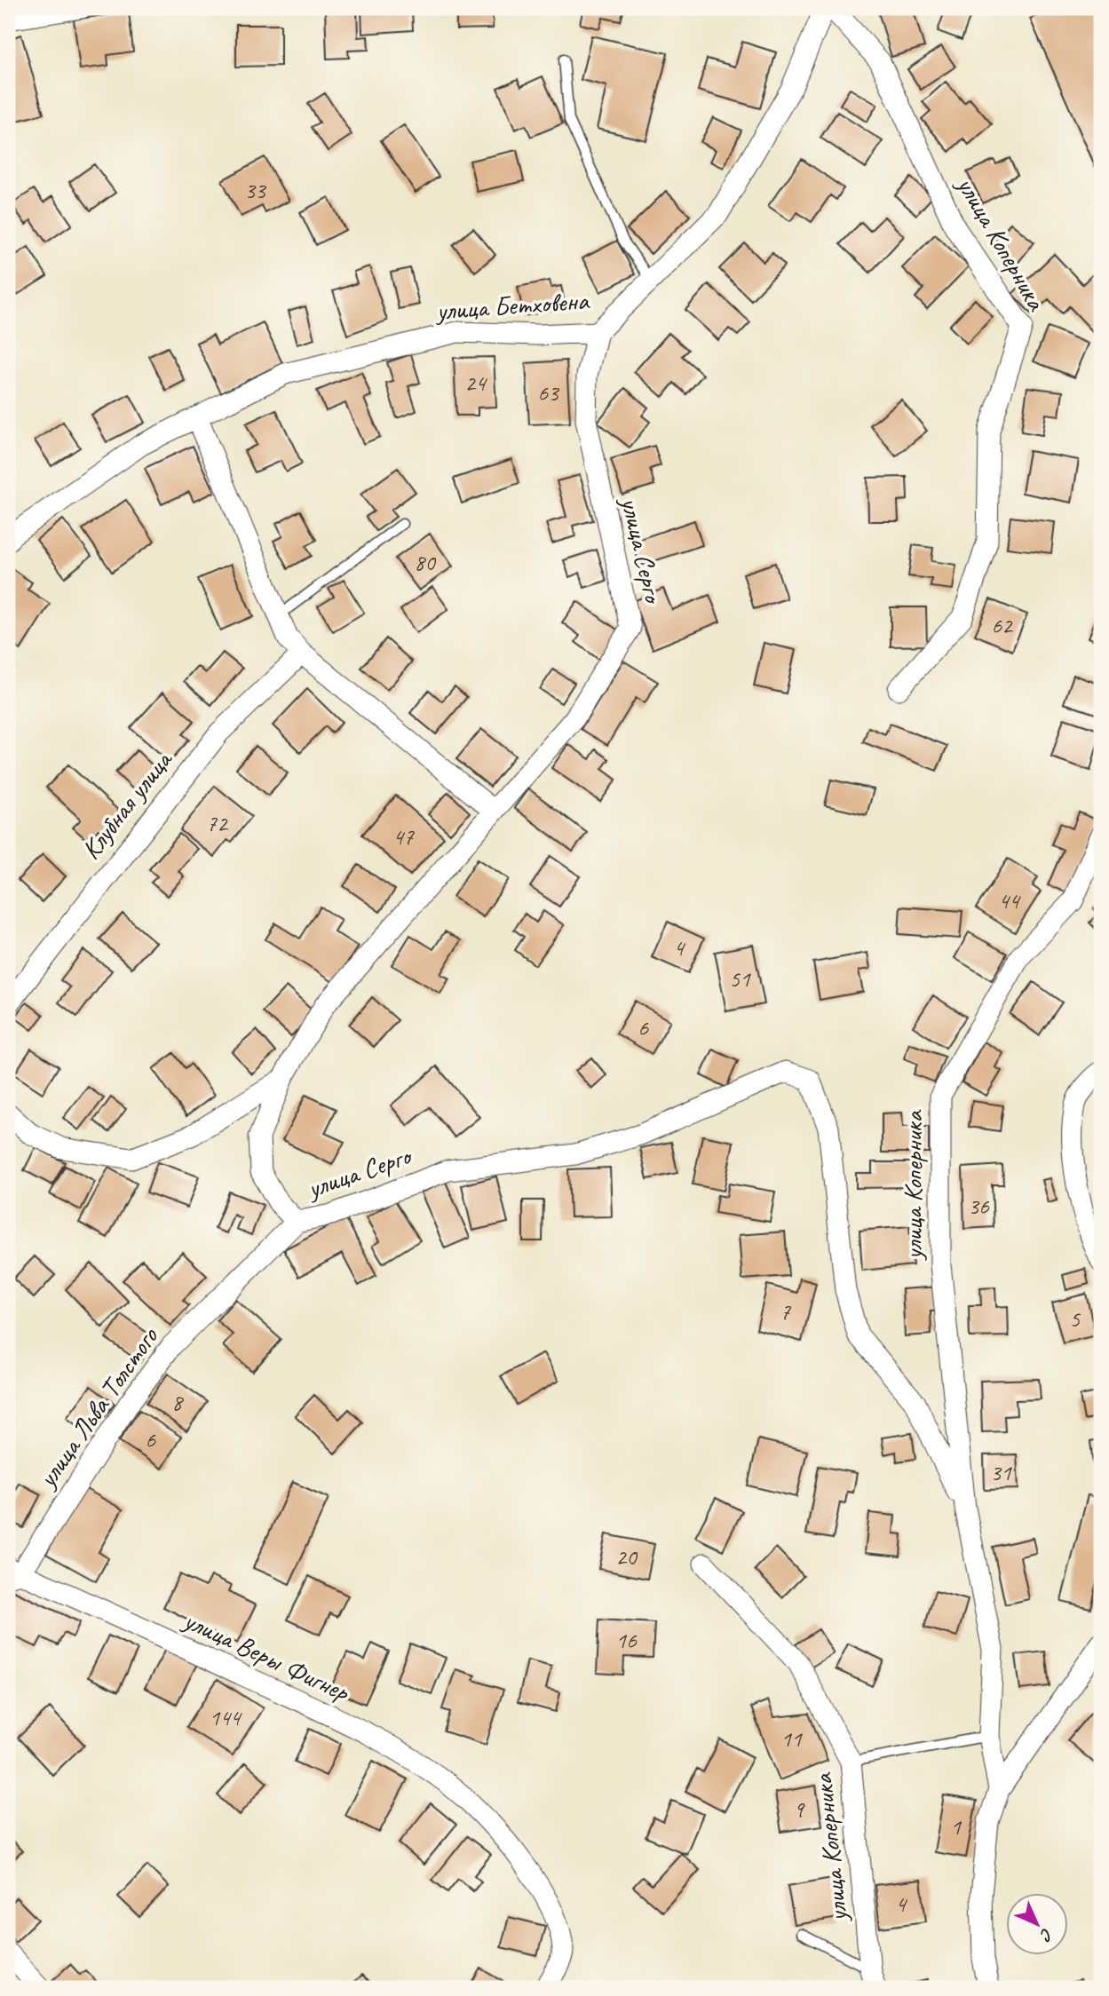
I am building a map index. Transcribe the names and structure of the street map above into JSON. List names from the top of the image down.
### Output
{
  "streets": {
    "street": [
      "улица Коперника",
      "улица Бетховена",
      "улица Серго",
      "Клубная улица",
      "улица Льва Толстого",
      "улица Веры Фигнер"
    ]
  },
  "crossings": [
    ["улица Коперника", "улица Серго"],
    ["улица Бетховена", "улица Серго"],
    ["улица Серго", "улица Льва Толстого"],
    ["улица Льва Толстого", "улица Веры Фигнер"]
  ],
  "house_numbers": [
    "33",
    "24",
    "63",
    "80",
    "62",
    "72",
    "47",
    "44",
    "4",
    "51",
    "6",
    "36",
    "7",
    "5",
    "8",
    "6",
    "31",
    "20",
    "16",
    "144",
    "11",
    "9",
    "1",
    "4"
  ],
  "north": "bottom right"
}
